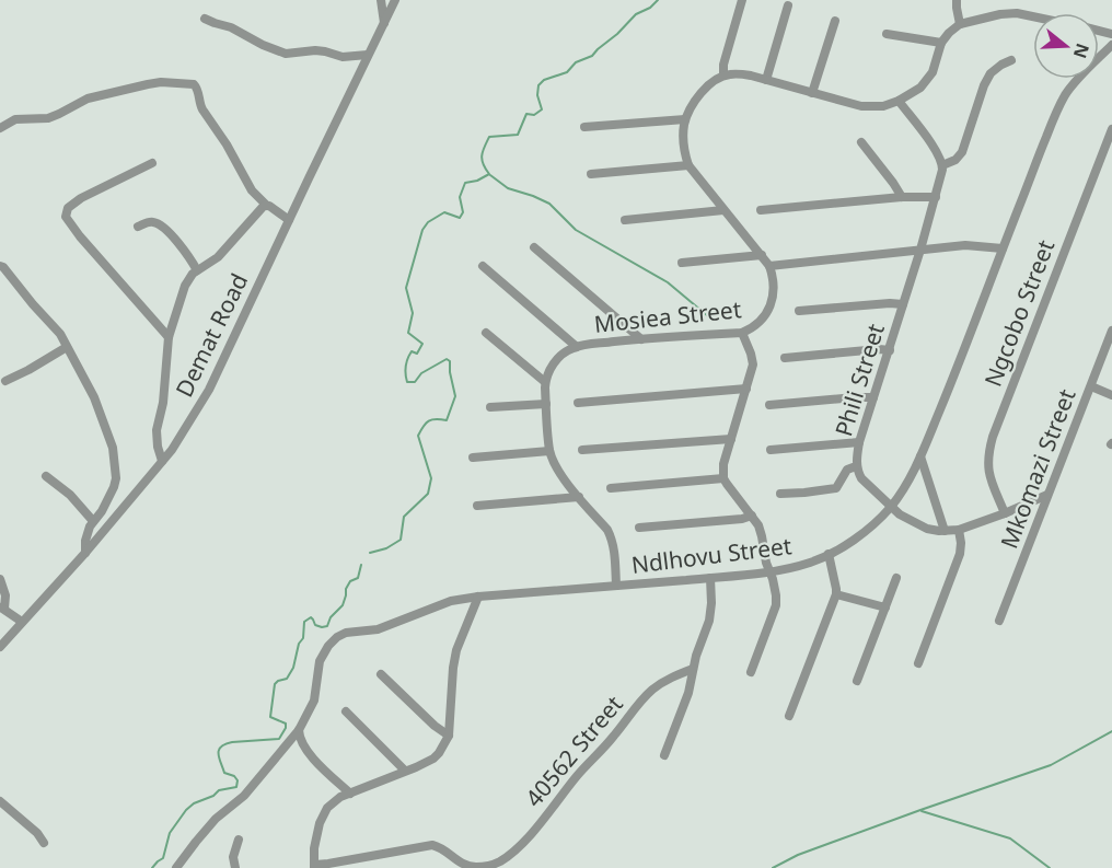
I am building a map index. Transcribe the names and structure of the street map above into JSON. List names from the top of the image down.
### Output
{
  "streets": {
    "street": [
      "Ngcobo Street",
      "Mosiea Street",
      "Demat Road",
      "Phili Street",
      "Mkomazi Street",
      "Ndlhovu Street",
      "40562 Street"
    ]
  },
  "crossings": [
    ["Ngcobo Street", "Phili Street"],
    ["Phili Street", "Mkomazi Street"],
    ["Phili Street", "Ndlhovu Street"]
  ],
  "north": "right"
}
